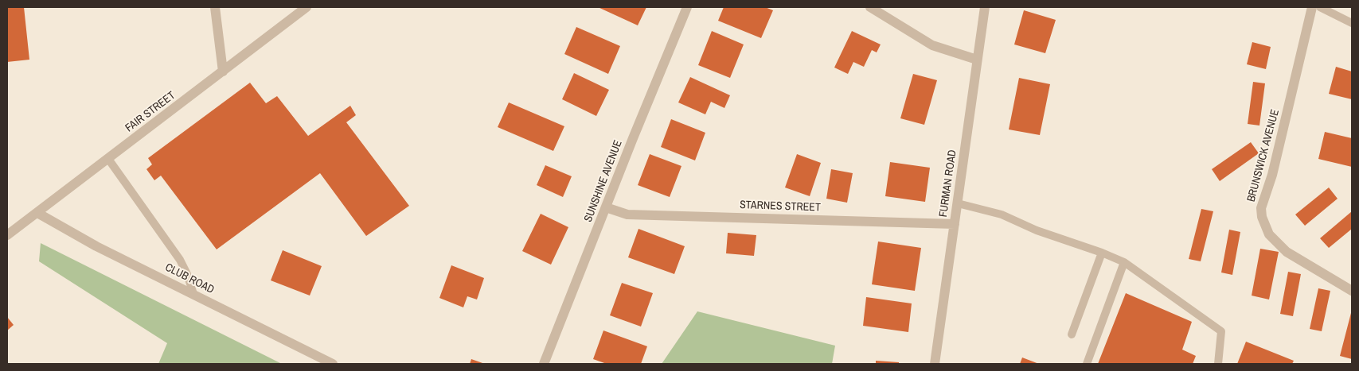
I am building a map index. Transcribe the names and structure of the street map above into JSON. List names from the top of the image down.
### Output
{
  "streets": {
    "street": [
      "FAIR STREET",
      "BRUNSWICK AVENUE",
      "SUNSHINE AVENUE",
      "FURMAN ROAD",
      "STARNES STREET",
      "CLUB ROAD"
    ]
  },
  "crossings": [
    ["FAIR STREET", "CLUB ROAD"],
    ["SUNSHINE AVENUE", "STARNES STREET"],
    ["FURMAN ROAD", "STARNES STREET"]
  ]
}
